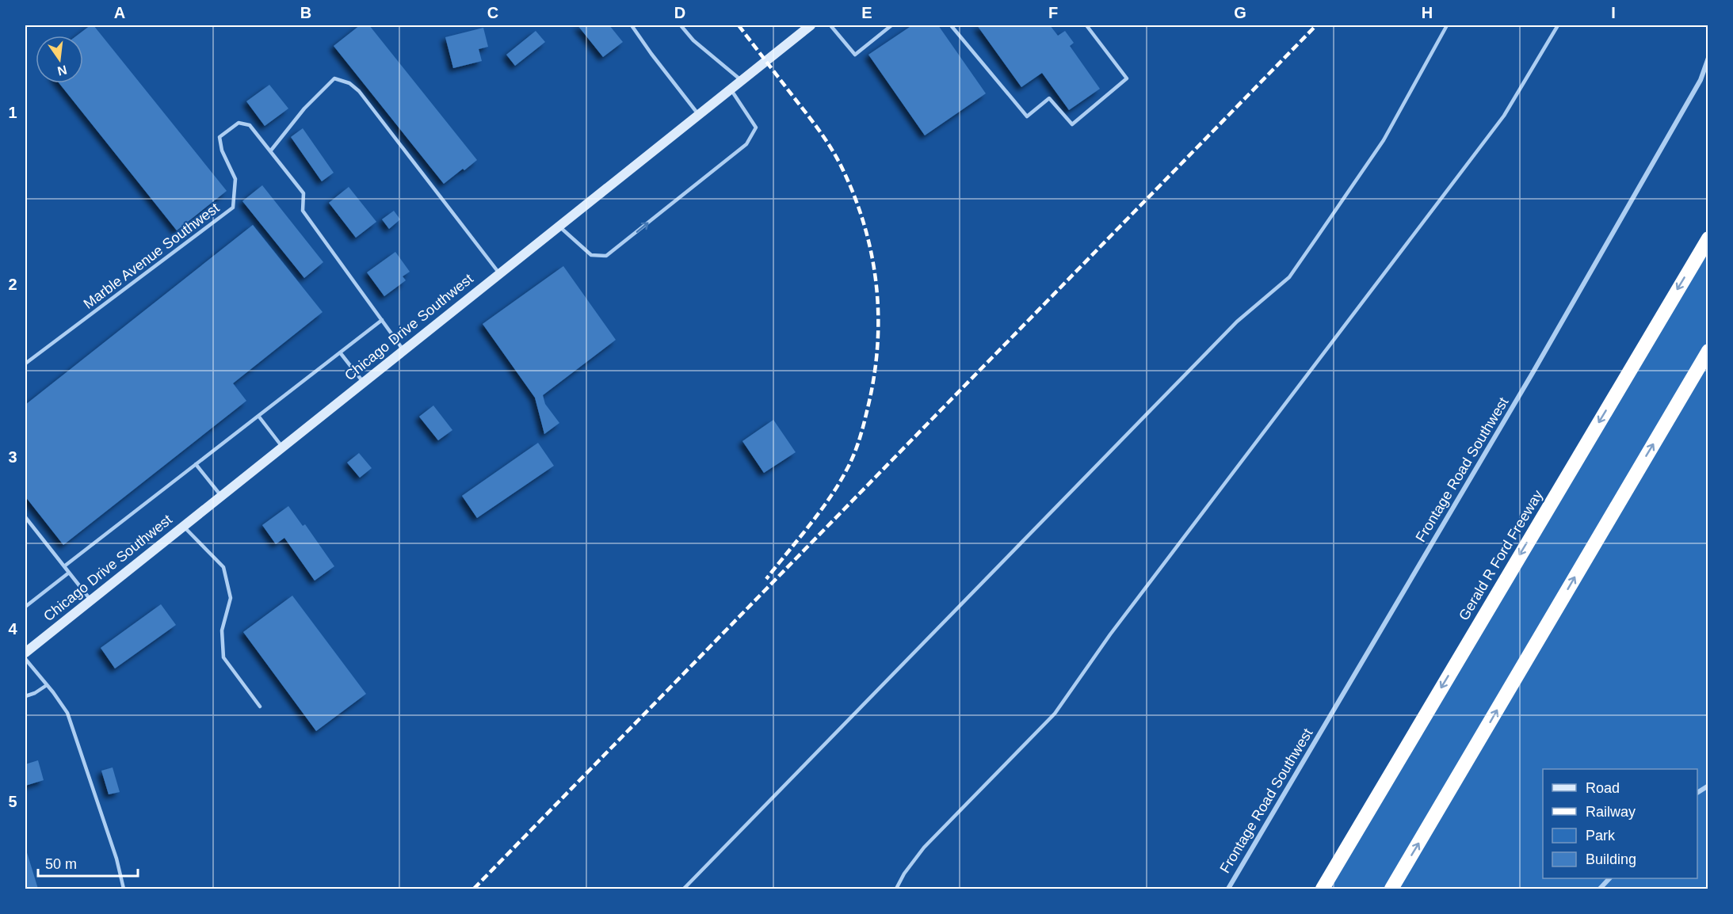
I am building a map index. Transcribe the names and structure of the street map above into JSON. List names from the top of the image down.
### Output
{
  "streets": {
    "highway": ["Gerald R Ford Freeway"],
    "main road": ["Chicago Drive Southwest"],
    "street": ["Frontage Road Southwest"],
    "lane": ["Marble Avenue Southwest"]
  },
  "crossings": [
    ["Marble Avenue Southwest", "Chicago Drive Southwest"]
  ],
  "legend": [
    "Road",
    "Railway",
    "Park",
    "Building"
  ],
  "scale_bar": "50 m",
  "north": "bottom",
  "grid": {
    "columns": [
      "A",
      "B",
      "C",
      "D",
      "E",
      "F",
      "G",
      "H",
      "I"
    ],
    "rows": [
      "1",
      "2",
      "3",
      "4",
      "5"
    ]
  }
}
